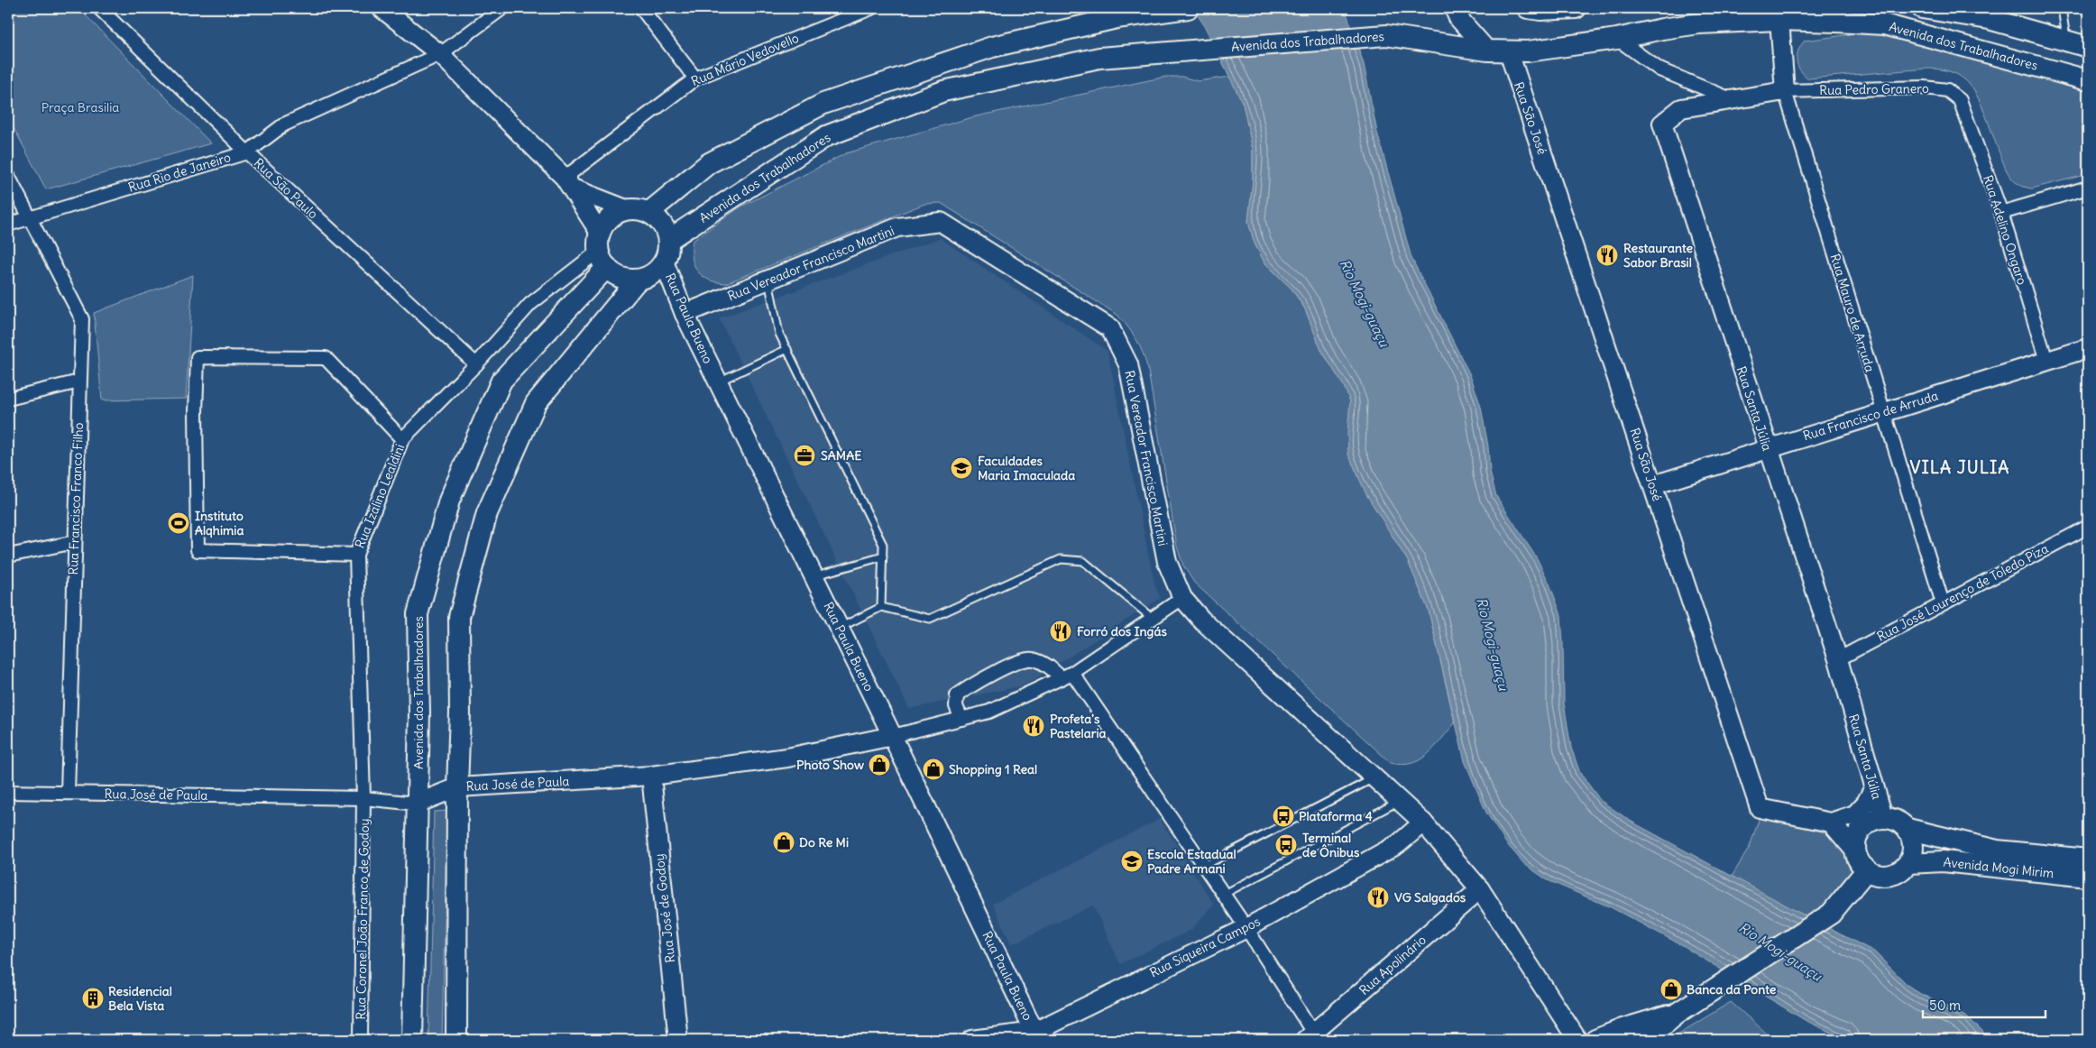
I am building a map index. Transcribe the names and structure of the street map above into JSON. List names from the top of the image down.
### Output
{
  "streets": {
    "main road": [
      "Avenida dos Trabalhadores",
      "Rua São José",
      "Rua Vereador Francisco Martini",
      "Rua Mauro de Arruda",
      "Rua Paula Bueno",
      "Rua Santa Júlia",
      "Rua Francisco de Arruda",
      "Rua José de Paula",
      "Avenida Mogi Mirim",
      "Rua José de Godoy",
      "Rua Siqueira Campos",
      "Rua Apolinário"
    ],
    "street": [
      "Rua Mário Vedovello",
      "Rua Pedro Granero",
      "Rua Rio de Janeiro",
      "Rua São Paulo",
      "Rua Adelino Ongaro",
      "Rua Izalino Lealdini",
      "Rua Francisco Franco Filho",
      "Rua José Lourenço de Toledo Piza",
      "Rua Coronel João Franco de Godoy"
    ]
  },
  "crossings": [
    ["Avenida dos Trabalhadores", "Rua São José"],
    ["Avenida dos Trabalhadores", "Rua Mauro de Arruda"],
    ["Avenida dos Trabalhadores", "Rua Paula Bueno"],
    ["Avenida dos Trabalhadores", "Rua Izalino Lealdini"],
    ["Avenida dos Trabalhadores", "Rua José de Paula"],
    ["Rua Pedro Granero", "Rua Adelino Ongaro"],
    ["Rua Pedro Granero", "Rua Mauro de Arruda"],
    ["Rua Pedro Granero", "Rua Santa Júlia"],
    ["Rua São José", "Rua Santa Júlia"],
    ["Rua São José", "Rua Francisco de Arruda"],
    ["Rua Rio de Janeiro", "Rua São Paulo"],
    ["Rua Rio de Janeiro", "Rua Francisco Franco Filho"],
    ["Rua São Paulo", "Rua Izalino Lealdini"],
    ["Rua Adelino Ongaro", "Rua Francisco de Arruda"],
    ["Rua Vereador Francisco Martini", "Rua Paula Bueno"],
    ["Rua Vereador Francisco Martini", "Rua Siqueira Campos"],
    ["Rua Vereador Francisco Martini", "Rua Apolinário"],
    ["Rua Mauro de Arruda", "Rua Santa Júlia"],
    ["Rua Mauro de Arruda", "Rua Francisco de Arruda"],
    ["Rua Mauro de Arruda", "Rua José Lourenço de Toledo Piza"],
    ["Rua Paula Bueno", "Rua Izalino Lealdini"],
    ["Rua Paula Bueno", "Rua José de Paula"],
    ["Rua Paula Bueno", "Rua Siqueira Campos"],
    ["Rua Santa Júlia", "Rua Francisco de Arruda"],
    ["Rua Santa Júlia", "Rua José Lourenço de Toledo Piza"],
    ["Rua Santa Júlia", "Avenida Mogi Mirim"],
    ["Rua Izalino Lealdini", "Rua José de Paula"],
    ["Rua Izalino Lealdini", "Rua Coronel João Franco de Godoy"],
    ["Rua Francisco Franco Filho", "Rua José de Paula"],
    ["Rua José de Paula", "Rua José de Godoy"],
    ["Rua José de Paula", "Rua Coronel João Franco de Godoy"]
  ],
  "districts": ["VILA JULIA"],
  "water": ["Rio Mogi-guaçu"],
  "parks": ["Praça Brasilia"],
  "places": {
    "restaurant": [
      "Restaurante Sabor Brasil",
      "Forró dos Ingás",
      "Profeta's Pastelaria",
      "VG Salgados"
    ],
    "office": ["SAMAE"],
    "school or university": ["Faculdades Maria Imaculada", "Escola Estadual Padre Armani"],
    "sports": ["Instituto Alqhimia"],
    "shop": [
      "Photo Show",
      "Shopping 1 Real",
      "Do Re Mi",
      "Banca da Ponte"
    ],
    "bus stop": ["Plataforma 4", "Terminal de Ônibus"],
    "building": ["Residencial Bela Vista"]
  },
  "scale_bar": "50 m"
}
